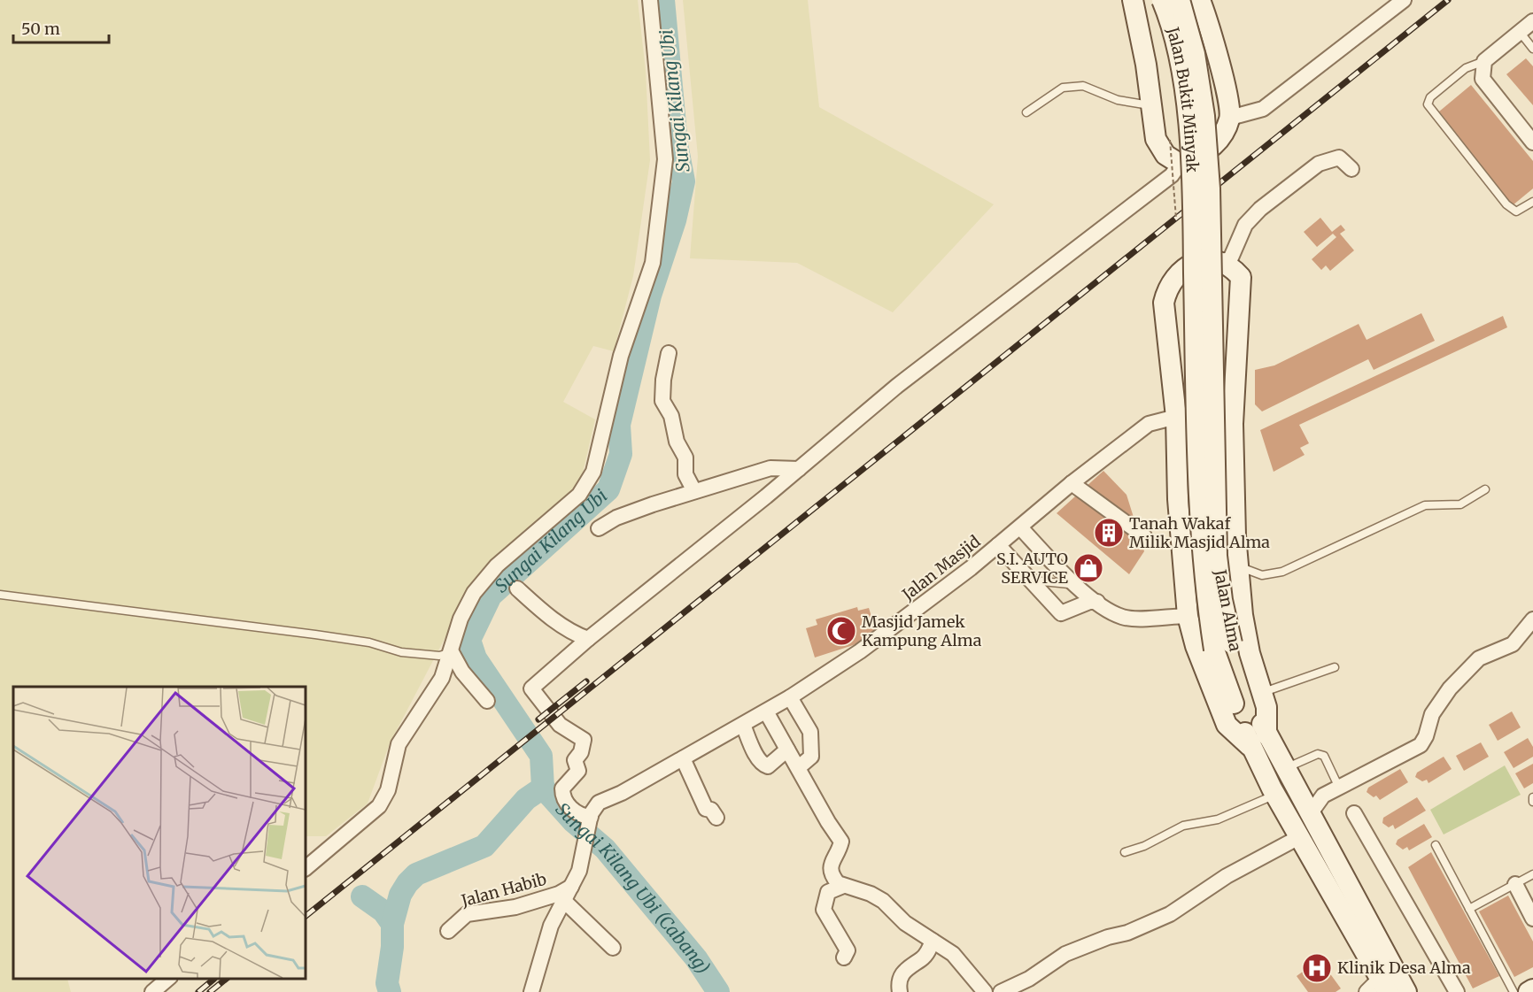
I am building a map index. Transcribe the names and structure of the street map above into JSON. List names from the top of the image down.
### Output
{
  "streets": {
    "main road": ["Jalan Bukit Minyak", "Jalan Alma"],
    "street": ["Jalan Masjid", "Jalan Habib"]
  },
  "crossings": [
    ["Jalan Bukit Minyak", "Jalan Alma"]
  ],
  "water": ["Sungai Kilang Ubi", "Sungai Kilang Ubi (Cabang)"],
  "places": {
    "building": ["Tanah Wakaf Milik Masjid Alma"],
    "shop": ["S.I. AUTO SERVICE"],
    "mosque": ["Masjid Jamek Kampung Alma"],
    "hospital": ["Klinik Desa Alma"]
  },
  "scale_bar": "50 m"
}
